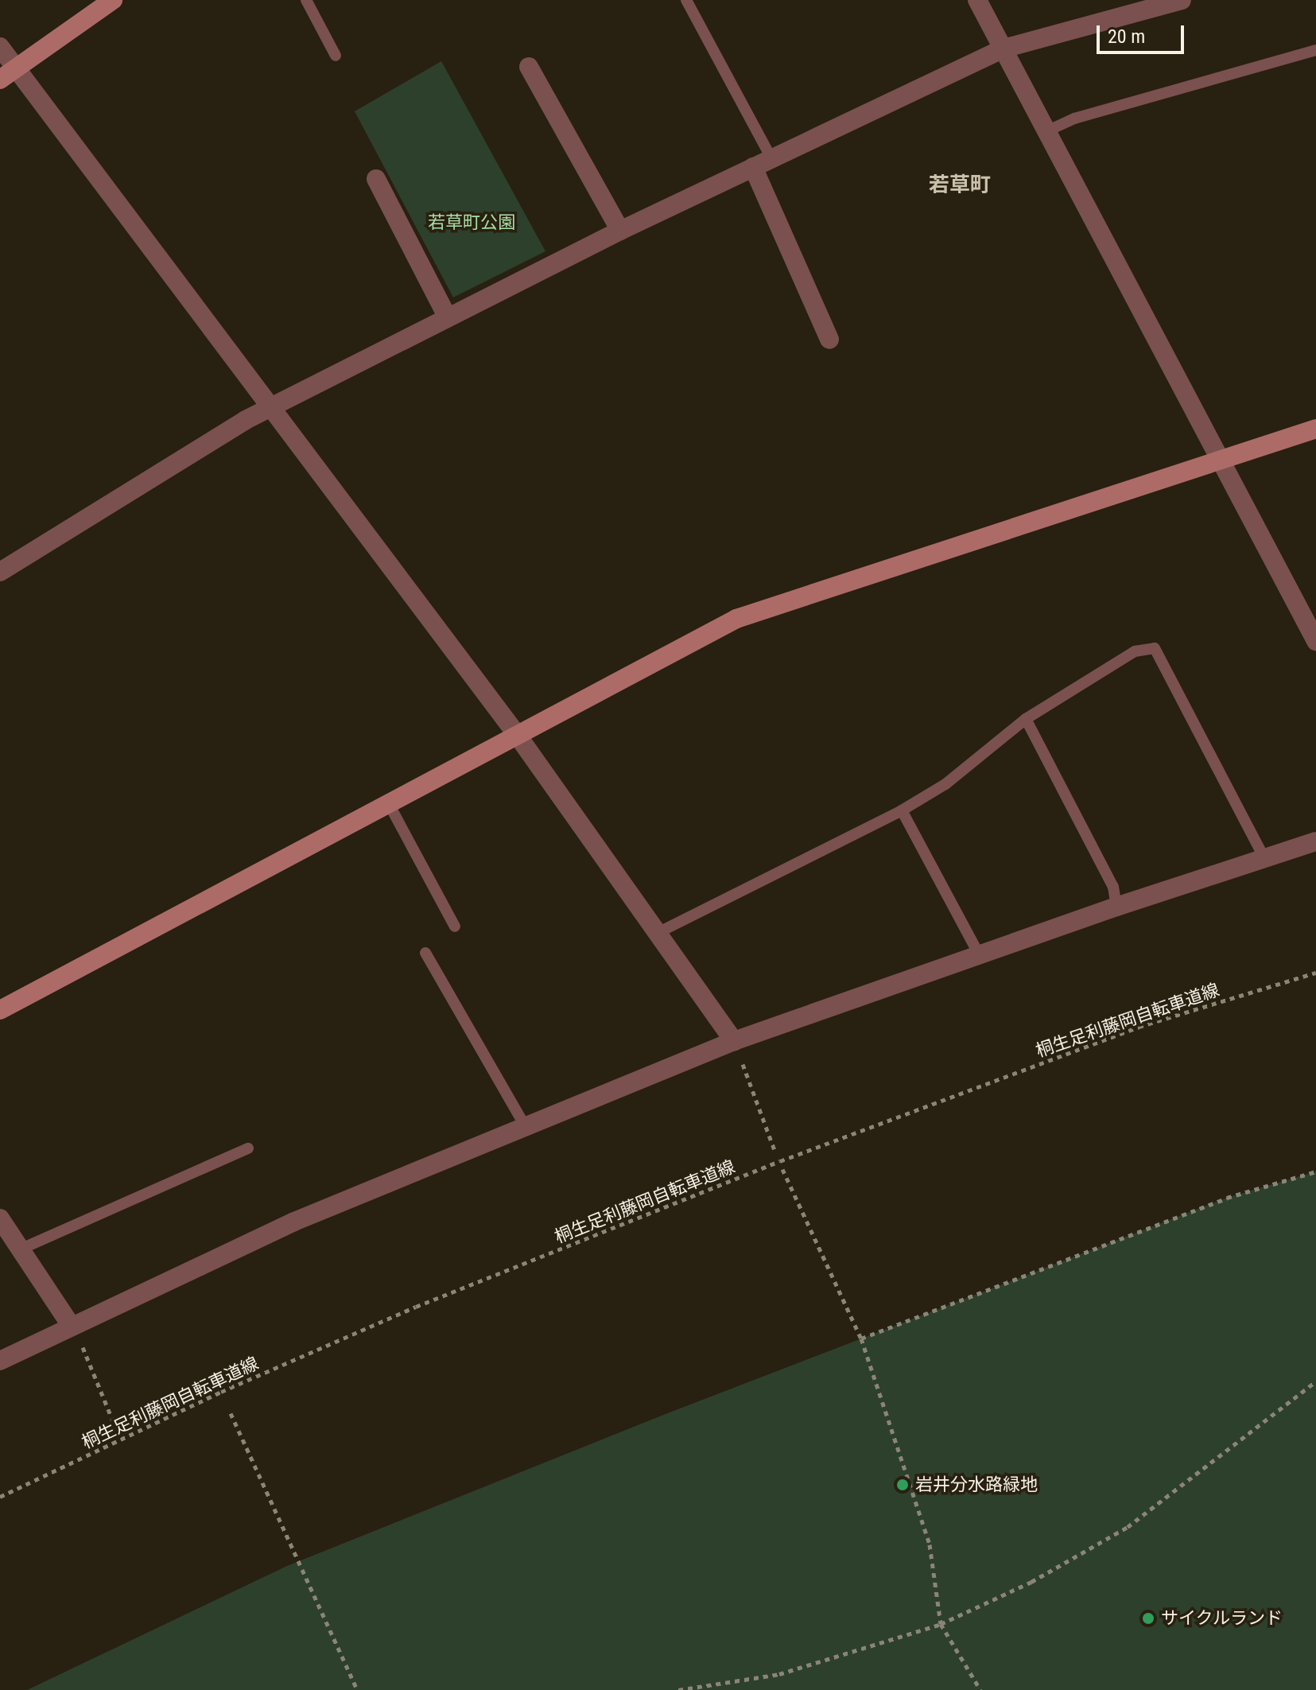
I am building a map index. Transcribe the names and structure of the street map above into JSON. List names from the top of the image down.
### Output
{
  "streets": {
    "path": ["桐生足利藤岡自転車道線"]
  },
  "districts": ["若草町"],
  "parks": ["若草町公園"],
  "places": ["岩井分水路緑地", "サイクルランド"],
  "scale_bar": "20 m"
}
